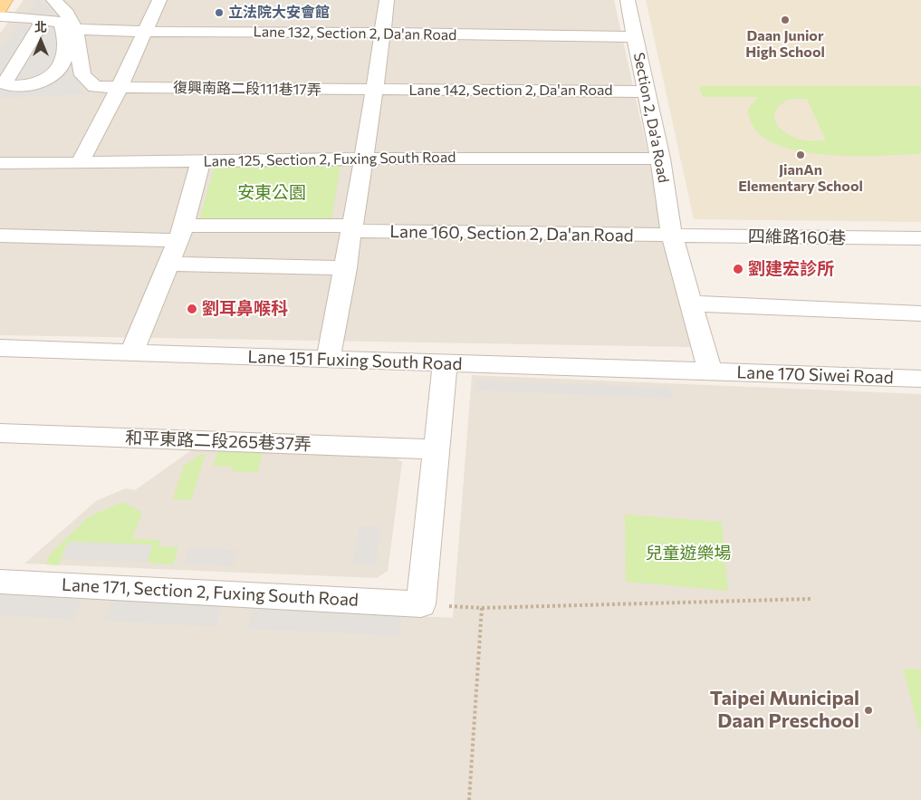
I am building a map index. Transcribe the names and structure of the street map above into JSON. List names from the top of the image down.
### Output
{
  "streets": {
    "street": [
      "Lane 132, Section 2, Da'an Road",
      "復興南路二段111巷17弄",
      "Lane 142, Section 2, Da'an Road",
      "Section 2, Da'a Road",
      "Lane 125, Section 2, Fuxing South Road",
      "Lane 160, Section 2, Da'an Road",
      "四維路160巷",
      "Lane 151 Fuxing South Road",
      "Lane 170 Siwei Road",
      "和平東路二段265巷37弄",
      "Lane 171, Section 2, Fuxing South Road"
    ]
  },
  "crossings": [
    ["Lane 132, Section 2, Da'an Road", "復興南路二段111巷17弄"],
    ["Lane 132, Section 2, Da'an Road", "Section 2, Da'a Road"],
    ["復興南路二段111巷17弄", "Lane 142, Section 2, Da'an Road"],
    ["Lane 142, Section 2, Da'an Road", "Section 2, Da'a Road"],
    ["Section 2, Da'a Road", "Lane 125, Section 2, Fuxing South Road"],
    ["Section 2, Da'a Road", "Lane 160, Section 2, Da'an Road"],
    ["Section 2, Da'a Road", "四維路160巷"],
    ["Section 2, Da'a Road", "Lane 151 Fuxing South Road"],
    ["Section 2, Da'a Road", "Lane 170 Siwei Road"],
    ["Lane 160, Section 2, Da'an Road", "四維路160巷"],
    ["Lane 151 Fuxing South Road", "Lane 170 Siwei Road"]
  ],
  "parks": ["安東公園", "兒童遊樂場"],
  "places": [
    "立法院大安會館",
    "Daan Junior High School",
    "JianAn Elementary School",
    "劉建宏診所",
    "劉耳鼻喉科",
    "Taipei Municipal Daan Preschool"
  ],
  "north": "top"
}
